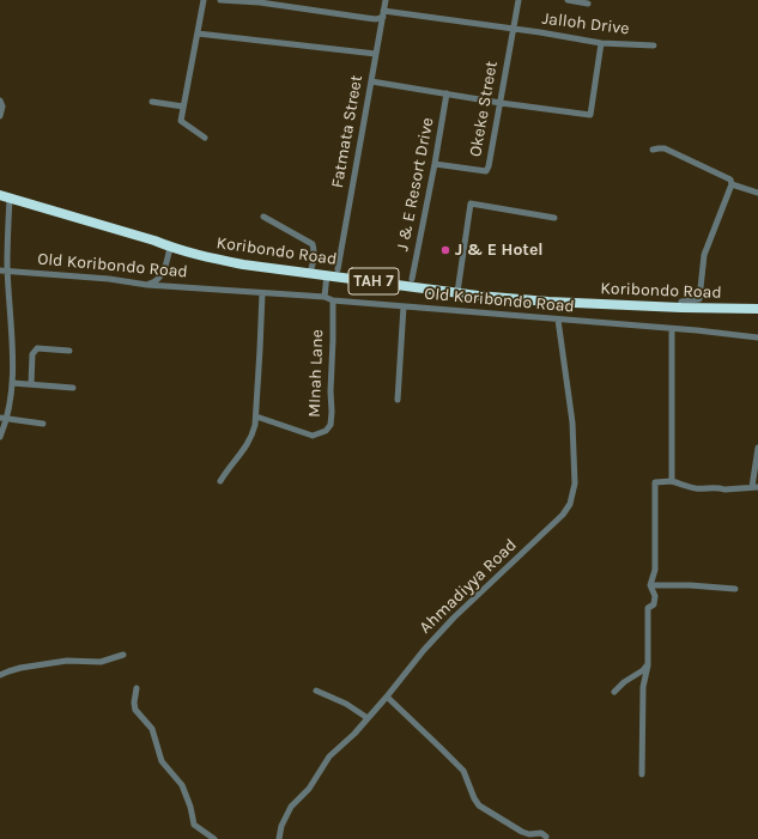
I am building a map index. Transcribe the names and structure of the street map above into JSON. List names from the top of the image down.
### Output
{
  "streets": {
    "highway": ["Koribondo Road", "TAH 7"],
    "street": [
      "Jalloh Drive",
      "Okeke Street",
      "Fatmata Street",
      "J & E Resort Drive",
      "Old Koribondo Road",
      "MInah Lane",
      "Ahmadiyya Road"
    ]
  },
  "crossings": [
    ["Jalloh Drive", "Okeke Street"],
    ["Jalloh Drive", "Fatmata Street"],
    ["Okeke Street", "J & E Resort Drive"],
    ["Old Koribondo Road", "MInah Lane"],
    ["Old Koribondo Road", "Ahmadiyya Road"]
  ],
  "places": ["J & E Hotel"]
}
